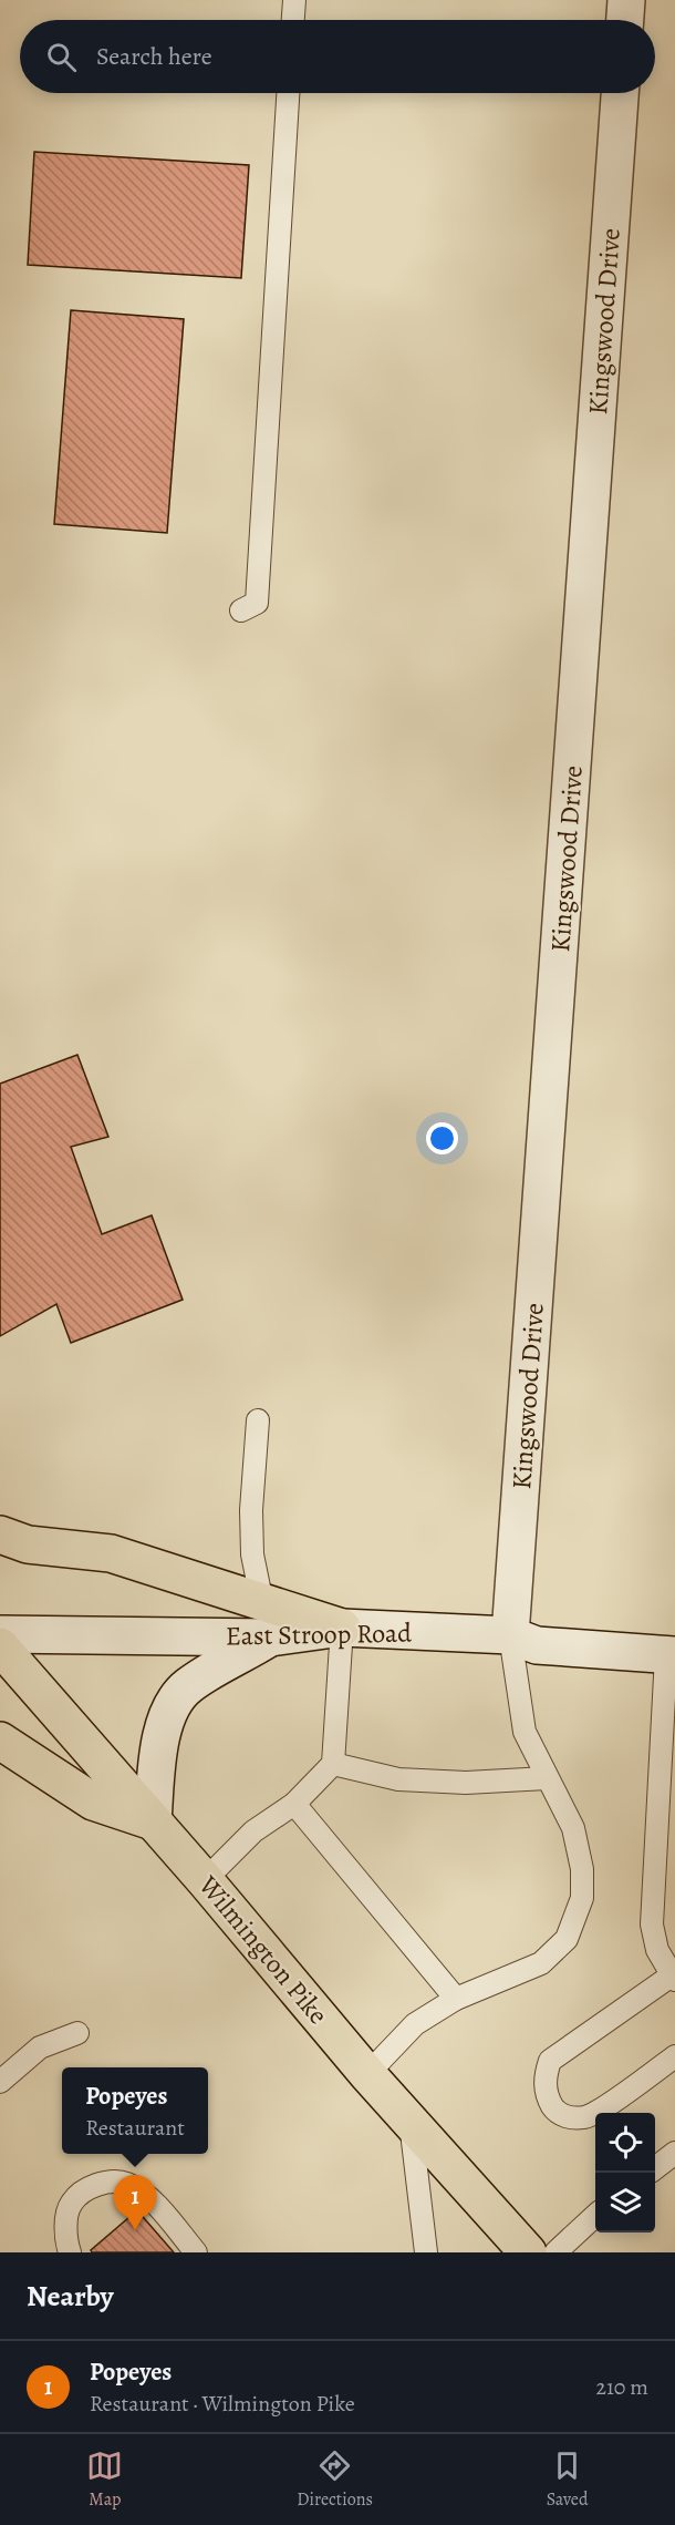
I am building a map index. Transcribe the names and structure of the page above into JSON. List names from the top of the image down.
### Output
{
  "streets": {
    "main road": ["Wilmington Pike"],
    "street": ["Kingswood Drive", "East Stroop Road"]
  },
  "crossings": [
    ["Kingswood Drive", "East Stroop Road"]
  ],
  "page": {
    "search": "Search here",
    "popup": ["Popeyes", "Restaurant"],
    "pins": "1",
    "heading": "Nearby",
    "list": [
      {
        "mark": "1",
        "name": "Popeyes",
        "note": "Restaurant · Wilmington Pike",
        "value": "210 m"
      }
    ],
    "nav": ["Map", "Directions", "Saved"]
  }
}
